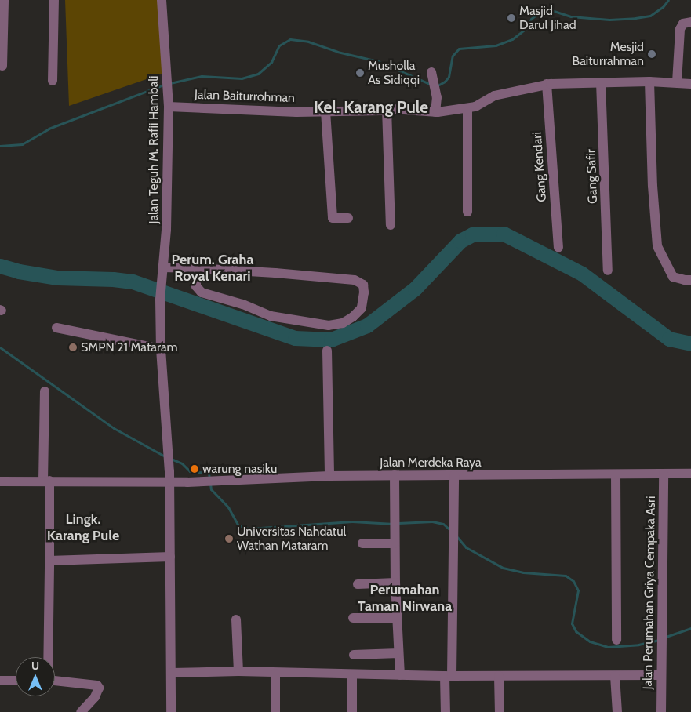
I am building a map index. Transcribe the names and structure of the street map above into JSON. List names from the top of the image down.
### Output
{
  "streets": {
    "street": [
      "Jalan Baiturrohman",
      "Jalan Teguh M. Rafii Hambali",
      "Gang Kendari",
      "Gang Safir",
      "Jalan Merdeka Raya",
      "Jalan Perumahan Griya Cempaka Asri"
    ]
  },
  "crossings": [
    ["Jalan Baiturrohman", "Jalan Teguh M. Rafii Hambali"],
    ["Jalan Baiturrohman", "Gang Kendari"],
    ["Jalan Baiturrohman", "Gang Safir"],
    ["Jalan Teguh M. Rafii Hambali", "Jalan Merdeka Raya"],
    ["Jalan Merdeka Raya", "Jalan Perumahan Griya Cempaka Asri"]
  ],
  "districts": [
    "Kel. Karang Pule",
    "Perum. Graha Royal Kenari",
    "Lingk. Karang Pule",
    "Perumahan Taman Nirwana"
  ],
  "places": [
    "Masjid Darul Jihad",
    "Mesjid Baiturrahman",
    "Musholla As Sidiqqi",
    "SMPN 21 Mataram",
    "warung nasiku",
    "Universitas Nahdatul Wathan Mataram"
  ],
  "north": "top"
}
